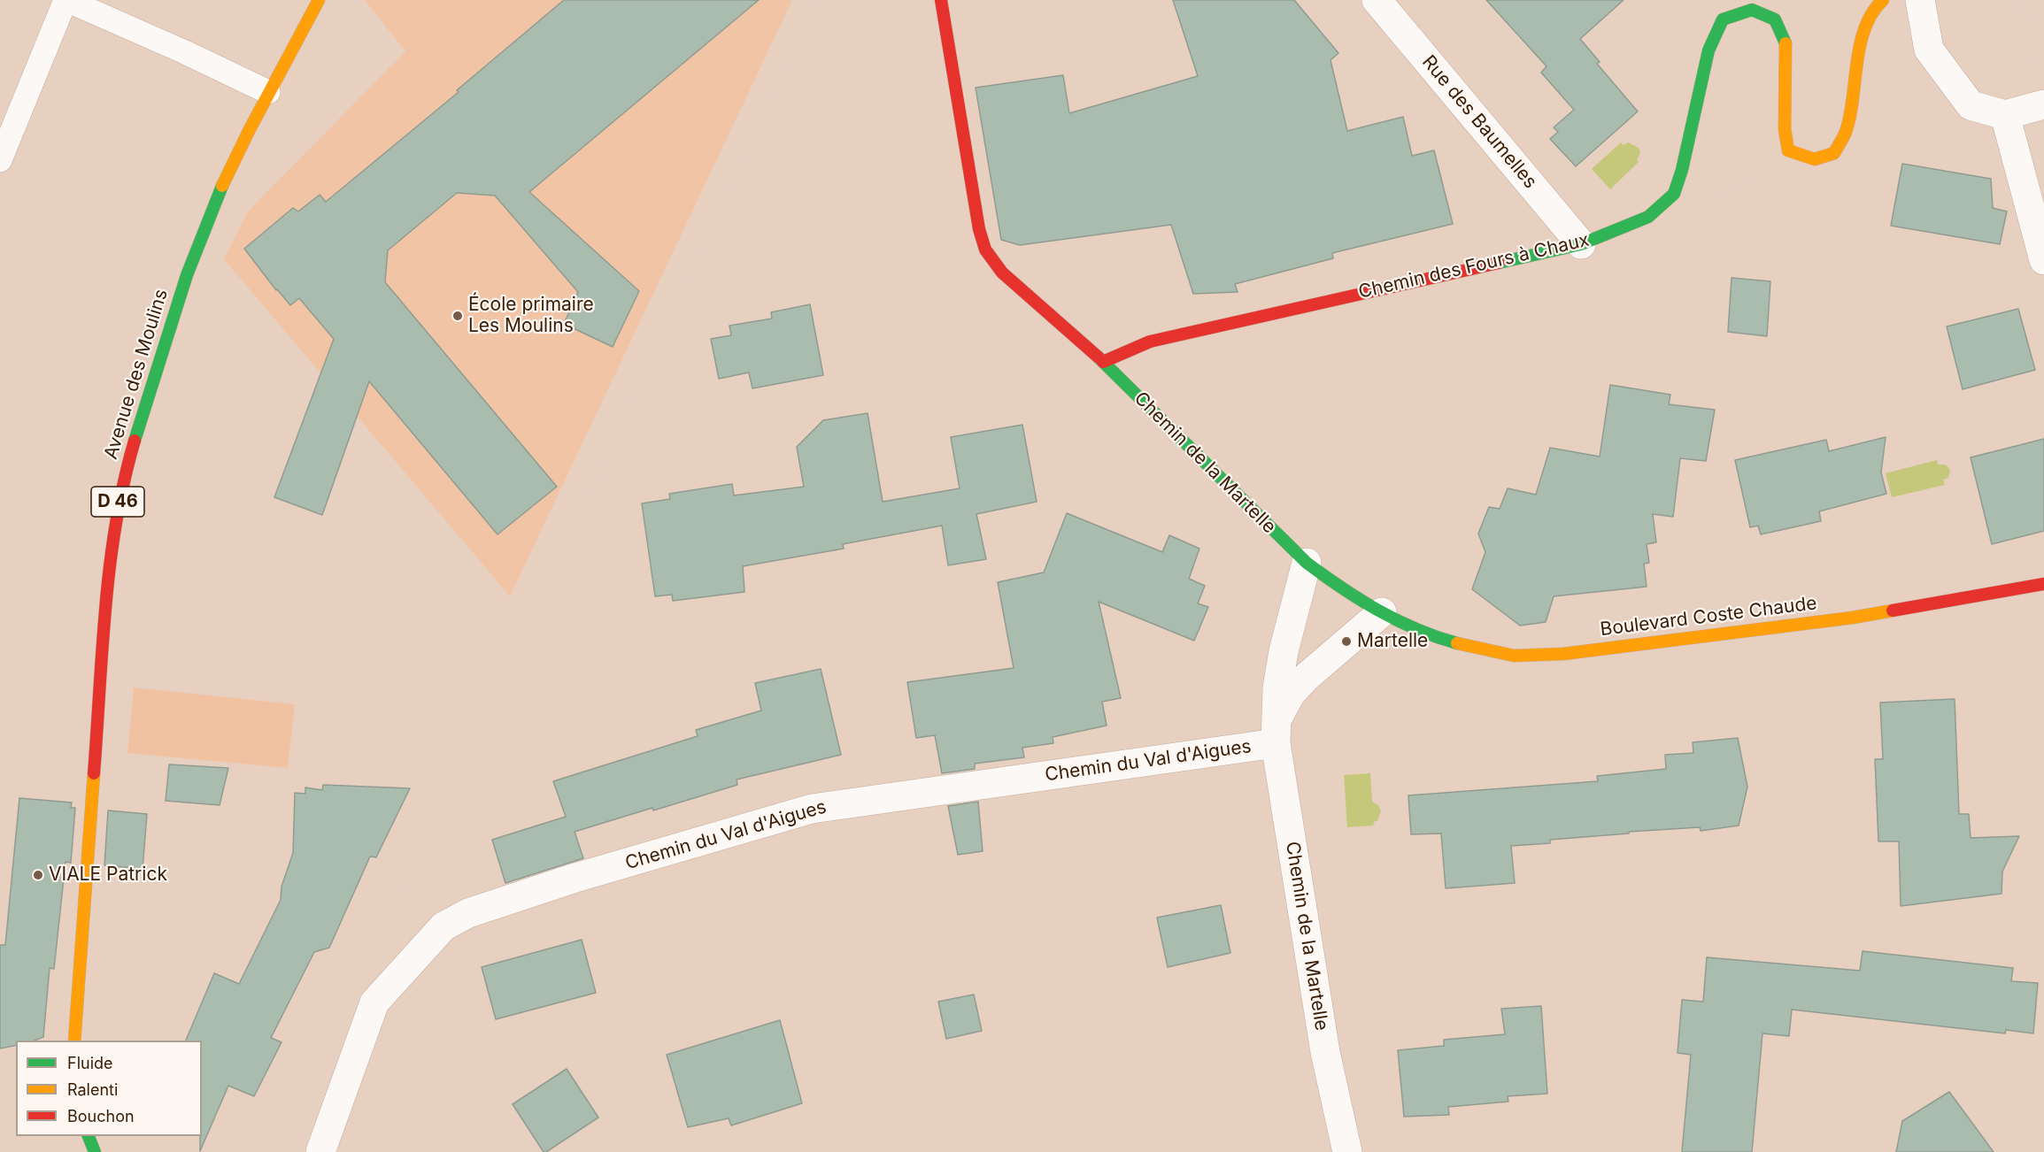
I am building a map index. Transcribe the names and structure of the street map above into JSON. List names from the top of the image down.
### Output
{
  "streets": {
    "street": [
      "Rue des Baumelles",
      "Chemin des Fours à Chaux",
      "Avenue des Moulins",
      "Chemin de la Martelle",
      "D 46",
      "Boulevard Coste Chaude",
      "Chemin du Val d'Aigues"
    ]
  },
  "crossings": [
    ["Rue des Baumelles", "Chemin des Fours à Chaux"],
    ["Chemin des Fours à Chaux", "Chemin de la Martelle"],
    ["Chemin de la Martelle", "Boulevard Coste Chaude"],
    ["Chemin de la Martelle", "Chemin du Val d'Aigues"]
  ],
  "places": ["École primaire Les Moulins", "Martelle", "VIALE Patrick"],
  "legend": ["Fluide", "Ralenti", "Bouchon"]
}
